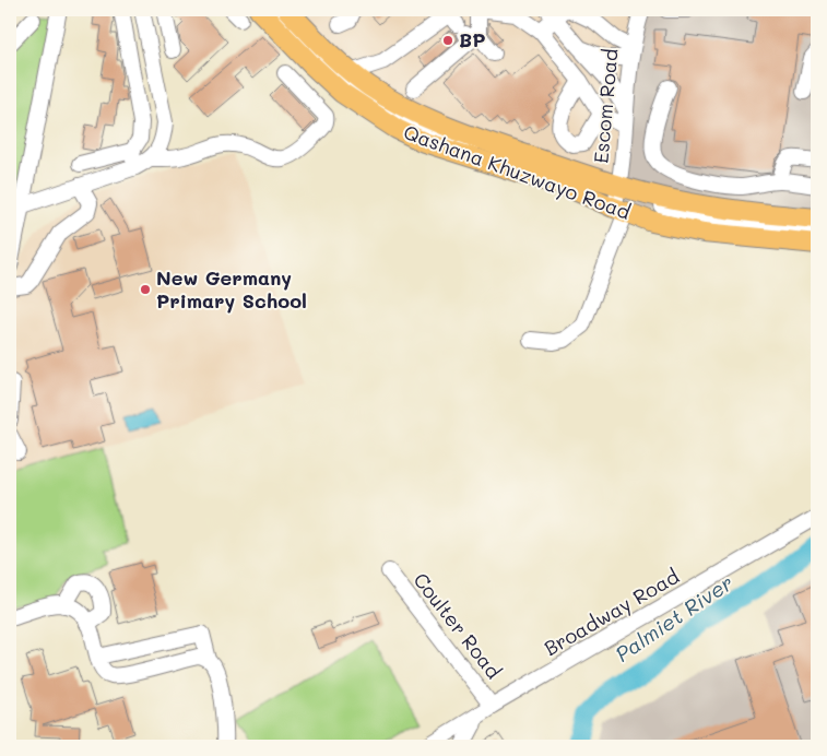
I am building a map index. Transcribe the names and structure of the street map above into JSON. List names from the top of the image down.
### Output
{
  "streets": {
    "main road": ["Qashana Khuzwayo Road"],
    "street": ["Escom Road", "Broadway Road", "Coulter Road"]
  },
  "crossings": [
    ["Escom Road", "Qashana Khuzwayo Road"],
    ["Broadway Road", "Coulter Road"]
  ],
  "water": ["Palmiet River"],
  "places": ["BP", "New Germany Primary School"]
}
